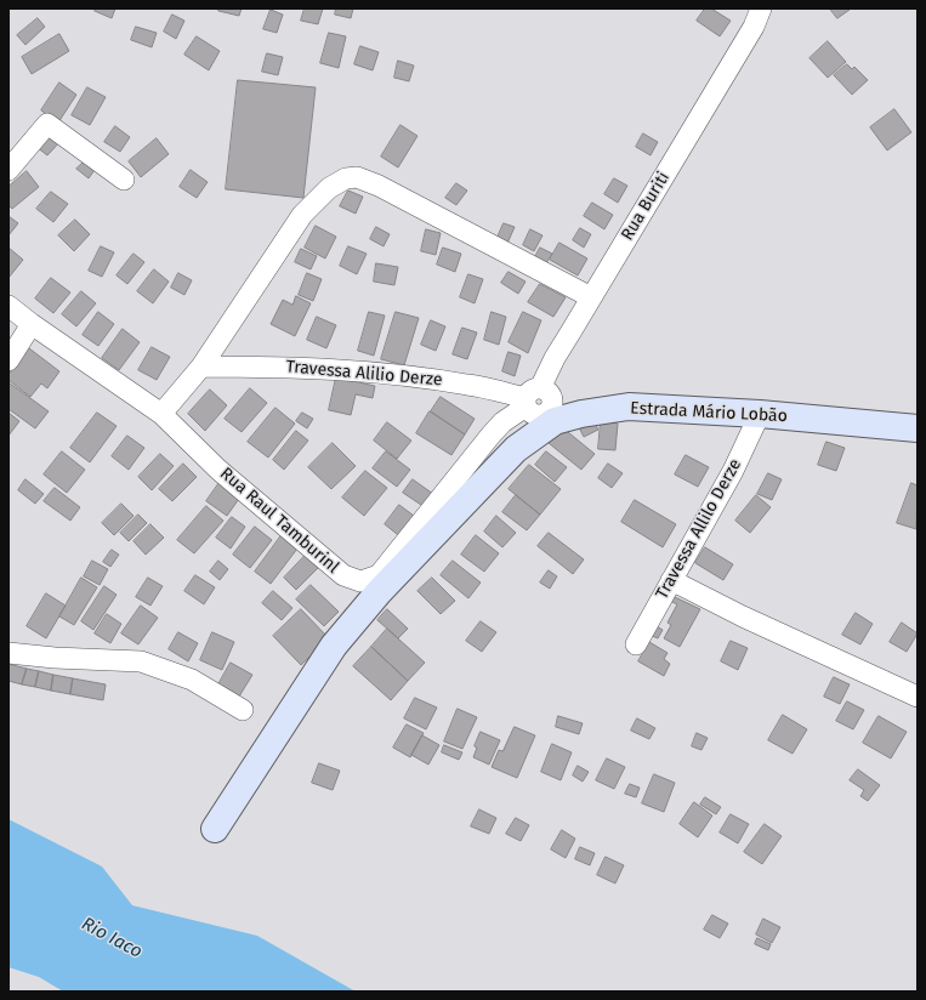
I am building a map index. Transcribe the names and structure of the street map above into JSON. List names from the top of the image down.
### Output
{
  "streets": {
    "street": [
      "Rua Buriti",
      "Travessa Alilio Derze",
      "Estrada Mário Lobão",
      "Rua Raul Tamburinl",
      "Travessa Allilo Derze"
    ]
  },
  "crossings": [
    ["Rua Buriti", "Travessa Alilio Derze"],
    ["Rua Buriti", "Rua Raul Tamburinl"],
    ["Travessa Alilio Derze", "Estrada Mário Lobão"],
    ["Travessa Alilio Derze", "Rua Raul Tamburinl"],
    ["Estrada Mário Lobão", "Travessa Allilo Derze"]
  ],
  "water": ["Rio Iaco"]
}
